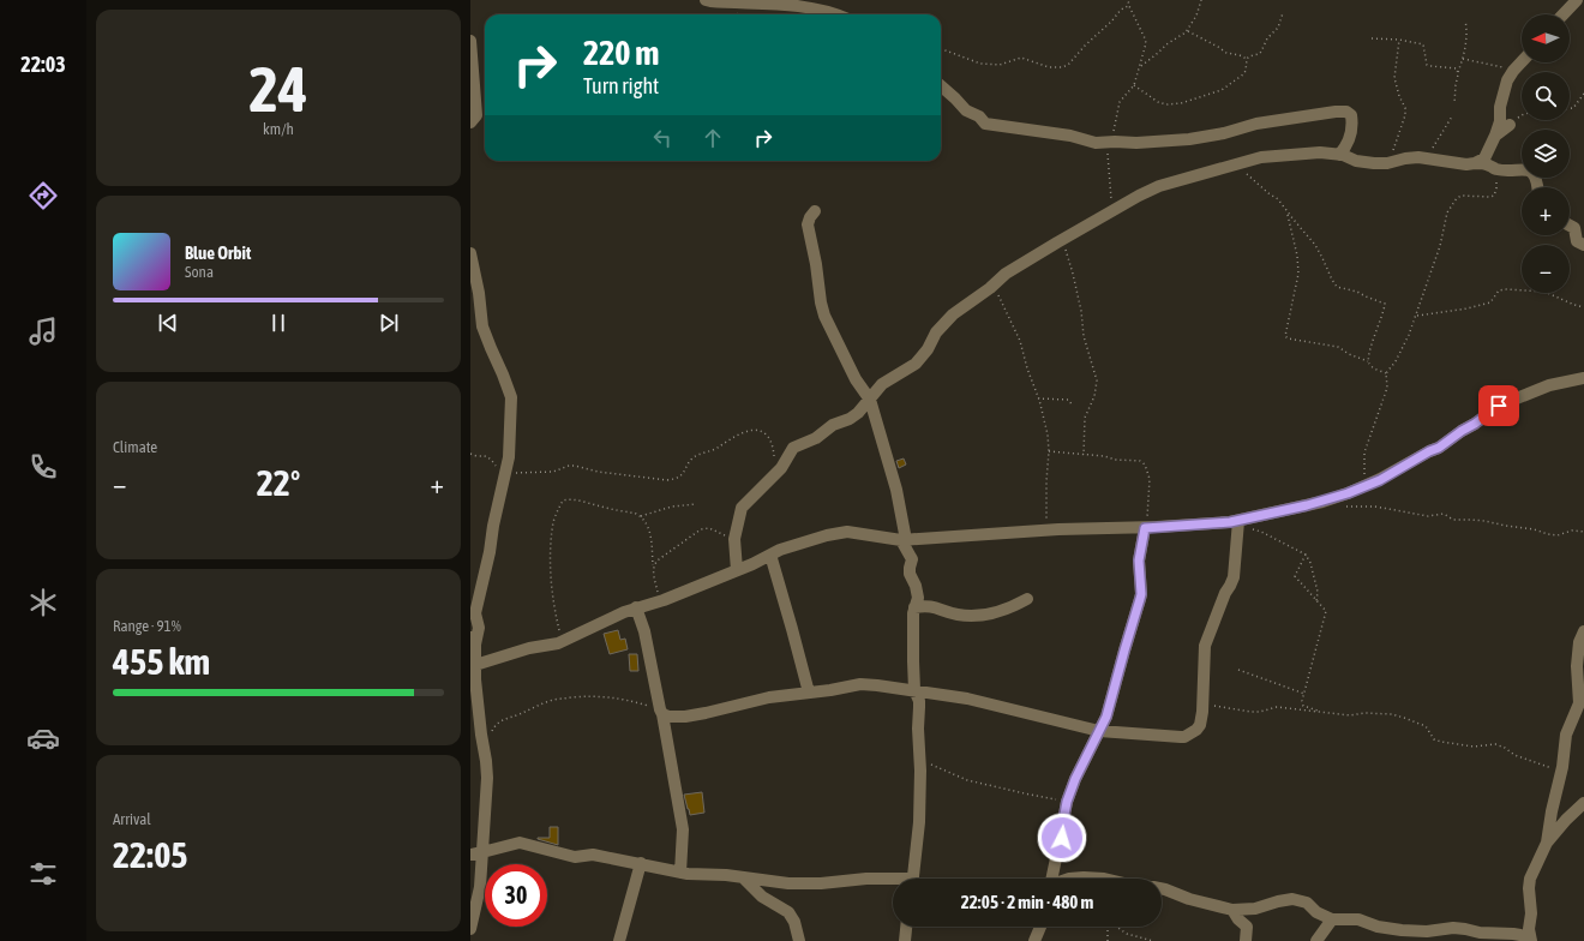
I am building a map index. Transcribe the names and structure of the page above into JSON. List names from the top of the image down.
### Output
{
  "north": "left",
  "page": {
    "tabs": "22:03",
    "tile": [
      ["24", "km/h"],
      "Climate",
      ["Range · 91%", "455 km"],
      ["Arrival", "22:05"]
    ],
    "map_buttons": ["+", "−"],
    "turn": ["220 m", "Turn right"],
    "song": ["Blue Orbit", "Sona"],
    "heat": ["−", "22°", "+"],
    "limit": "30",
    "trip": "22:05 · 2 min · 480 m"
  }
}
